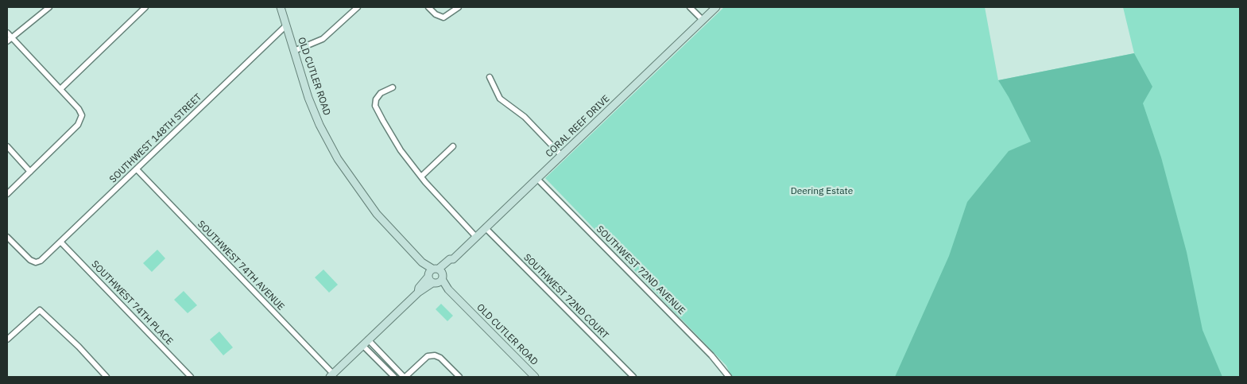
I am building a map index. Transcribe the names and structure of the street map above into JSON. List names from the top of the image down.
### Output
{
  "streets": {
    "main road": ["OLD CUTLER ROAD", "CORAL REEF DRIVE"],
    "street": [
      "SOUTHWEST 148TH STREET",
      "SOUTHWEST 74TH AVENUE",
      "SOUTHWEST 72ND AVENUE",
      "SOUTHWEST 72ND COURT",
      "SOUTHWEST 74TH PLACE"
    ]
  },
  "crossings": [
    ["OLD CUTLER ROAD", "CORAL REEF DRIVE"],
    ["OLD CUTLER ROAD", "SOUTHWEST 148TH STREET"],
    ["CORAL REEF DRIVE", "SOUTHWEST 74TH AVENUE"],
    ["CORAL REEF DRIVE", "SOUTHWEST 72ND AVENUE"],
    ["CORAL REEF DRIVE", "SOUTHWEST 72ND COURT"],
    ["SOUTHWEST 148TH STREET", "SOUTHWEST 74TH AVENUE"],
    ["SOUTHWEST 148TH STREET", "SOUTHWEST 74TH PLACE"]
  ],
  "parks": ["Deering Estate"]
}
